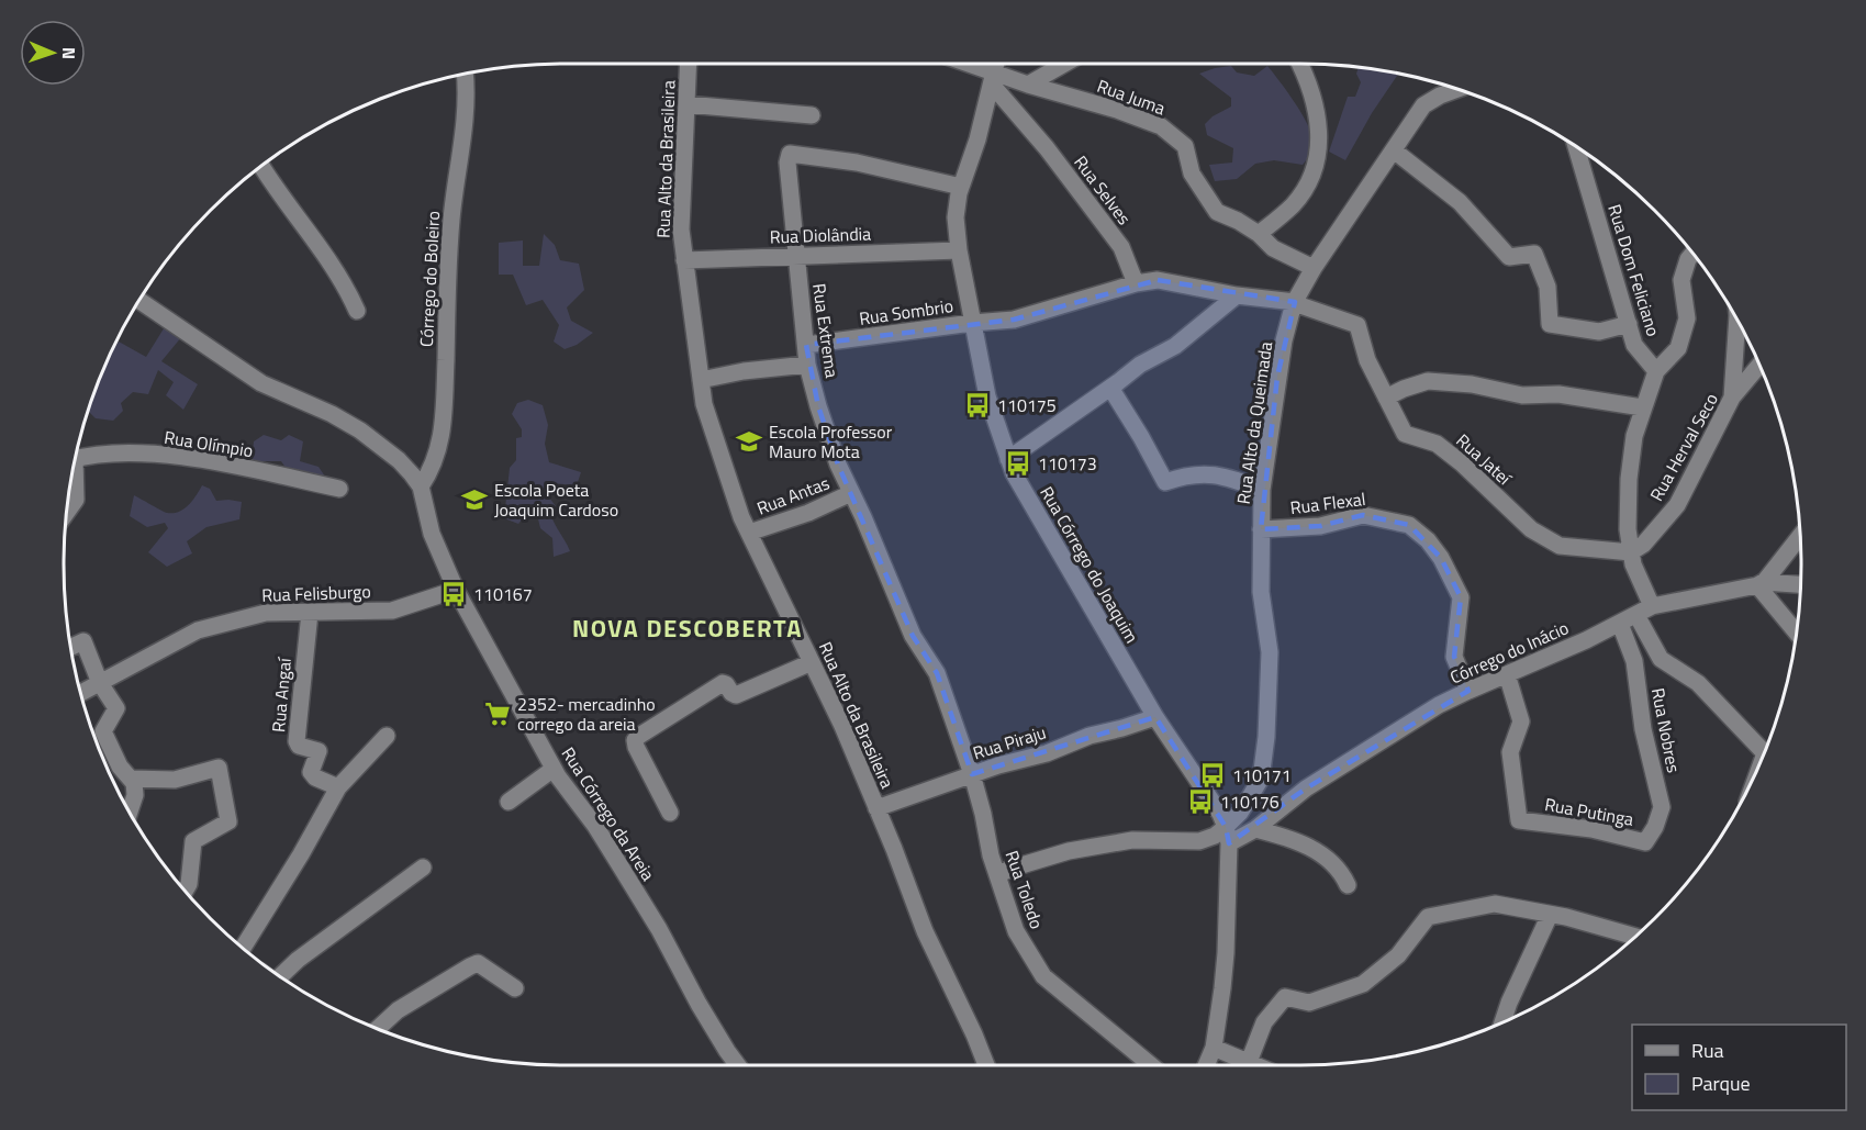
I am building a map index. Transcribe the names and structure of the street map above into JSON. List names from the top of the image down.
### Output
{
  "streets": {
    "street": [
      "Rua Juma",
      "Rua Alto da Brasileira",
      "Rua Selves",
      "Rua Diolândia",
      "Rua Dom Feliciano",
      "Córrego do Boleiro",
      "Rua Sombrio",
      "Rua Extrema",
      "Rua Alto da Queimada",
      "Rua Olímpio",
      "Rua Herval Seco",
      "Rua Jateí",
      "Rua Antas",
      "Rua Flexal",
      "Rua Córrego do Joaquim",
      "Rua Felisburgo",
      "Córrego do Inácio",
      "Rua Angaí",
      "Rua Nobres",
      "Rua Piraju",
      "Rua Putinga",
      "Rua Córrego da Areia",
      "Rua Toledo"
    ]
  },
  "crossings": [
    ["Rua Juma", "Rua Selves"],
    ["Rua Juma", "Rua Alto da Queimada"],
    ["Rua Juma", "Rua Córrego do Joaquim"],
    ["Rua Alto da Brasileira", "Rua Diolândia"],
    ["Rua Alto da Brasileira", "Rua Antas"],
    ["Rua Alto da Brasileira", "Rua Piraju"],
    ["Rua Selves", "Rua Sombrio"],
    ["Rua Selves", "Rua Jateí"],
    ["Rua Selves", "Rua Córrego do Joaquim"],
    ["Rua Diolândia", "Rua Extrema"],
    ["Rua Diolândia", "Rua Córrego do Joaquim"],
    ["Córrego do Boleiro", "Rua Córrego da Areia"],
    ["Rua Sombrio", "Rua Extrema"],
    ["Rua Sombrio", "Rua Jateí"],
    ["Rua Sombrio", "Rua Córrego do Joaquim"],
    ["Rua Extrema", "Rua Antas"],
    ["Rua Extrema", "Rua Córrego do Joaquim"],
    ["Rua Extrema", "Rua Piraju"],
    ["Rua Extrema", "Rua Toledo"],
    ["Rua Alto da Queimada", "Rua Jateí"],
    ["Rua Alto da Queimada", "Rua Flexal"],
    ["Rua Alto da Queimada", "Rua Córrego do Joaquim"],
    ["Rua Herval Seco", "Rua Jateí"],
    ["Rua Flexal", "Córrego do Inácio"],
    ["Rua Córrego do Joaquim", "Córrego do Inácio"],
    ["Rua Córrego do Joaquim", "Rua Piraju"],
    ["Rua Felisburgo", "Rua Angaí"],
    ["Rua Felisburgo", "Rua Córrego da Areia"],
    ["Córrego do Inácio", "Rua Nobres"],
    ["Córrego do Inácio", "Rua Putinga"],
    ["Rua Nobres", "Rua Putinga"],
    ["Rua Piraju", "Rua Toledo"]
  ],
  "districts": ["NOVA DESCOBERTA"],
  "places": {
    "bus stop": [
      "110175",
      "110173",
      "110167",
      "110171",
      "110176"
    ],
    "school or university": ["Escola Professor Mauro Mota", "Escola Poeta Joaquim Cardoso"],
    "supermarket": ["2352- mercadinho corrego da areia"]
  },
  "legend": ["Rua", "Parque"],
  "north": "right"
}
